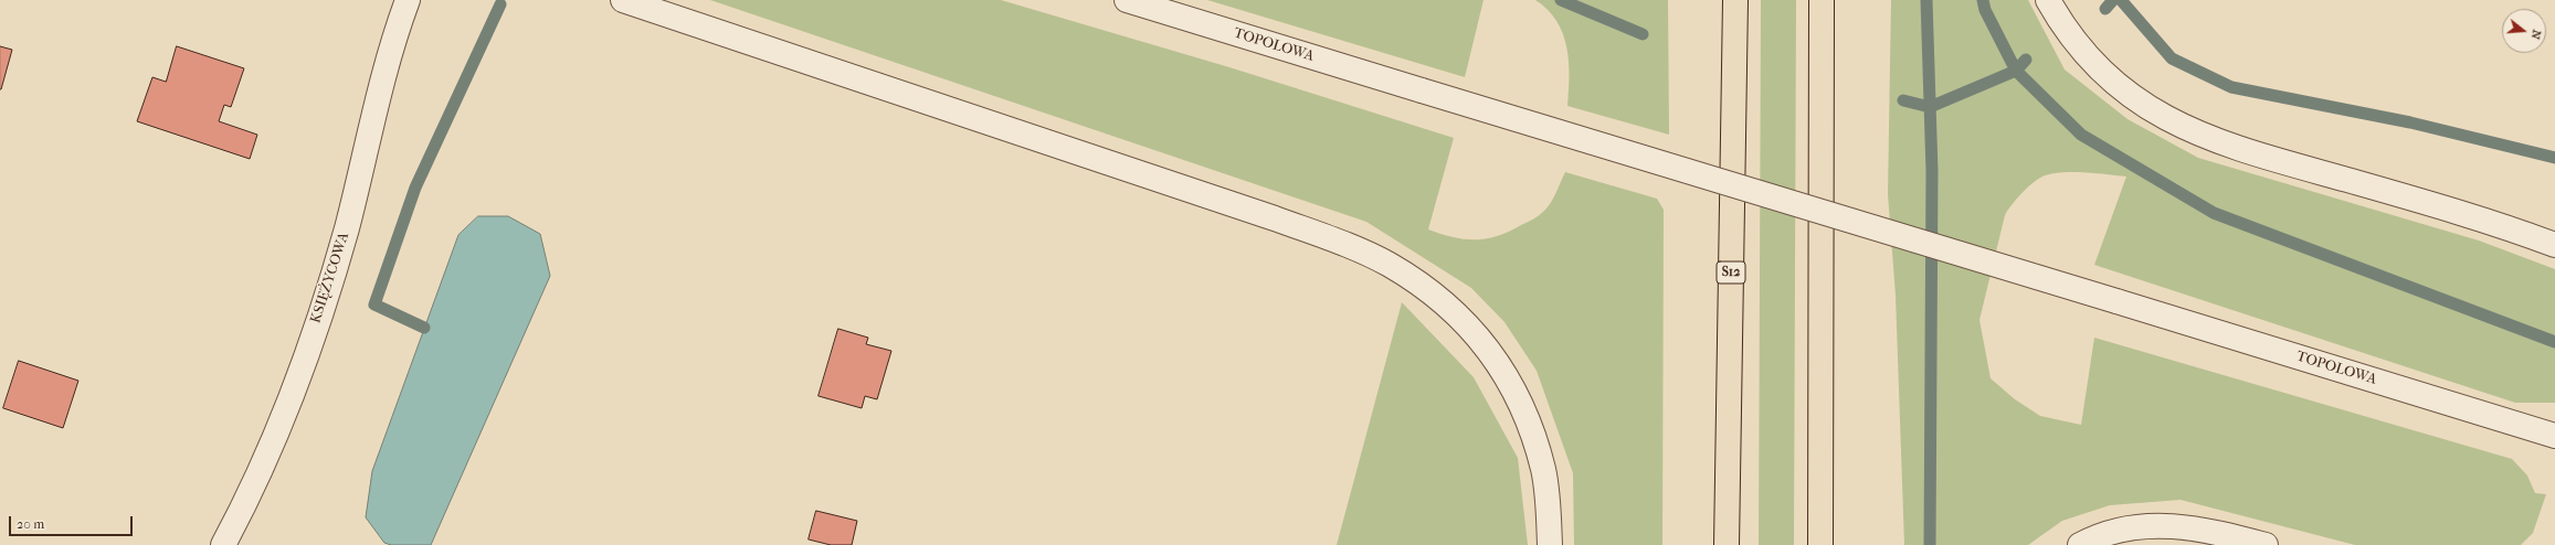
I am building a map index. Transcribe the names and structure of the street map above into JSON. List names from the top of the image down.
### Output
{
  "streets": {
    "highway": ["S12"],
    "street": ["TOPOLOWA", "KSIĘŻYCOWA"]
  },
  "scale_bar": "20 m",
  "north": "right"
}
